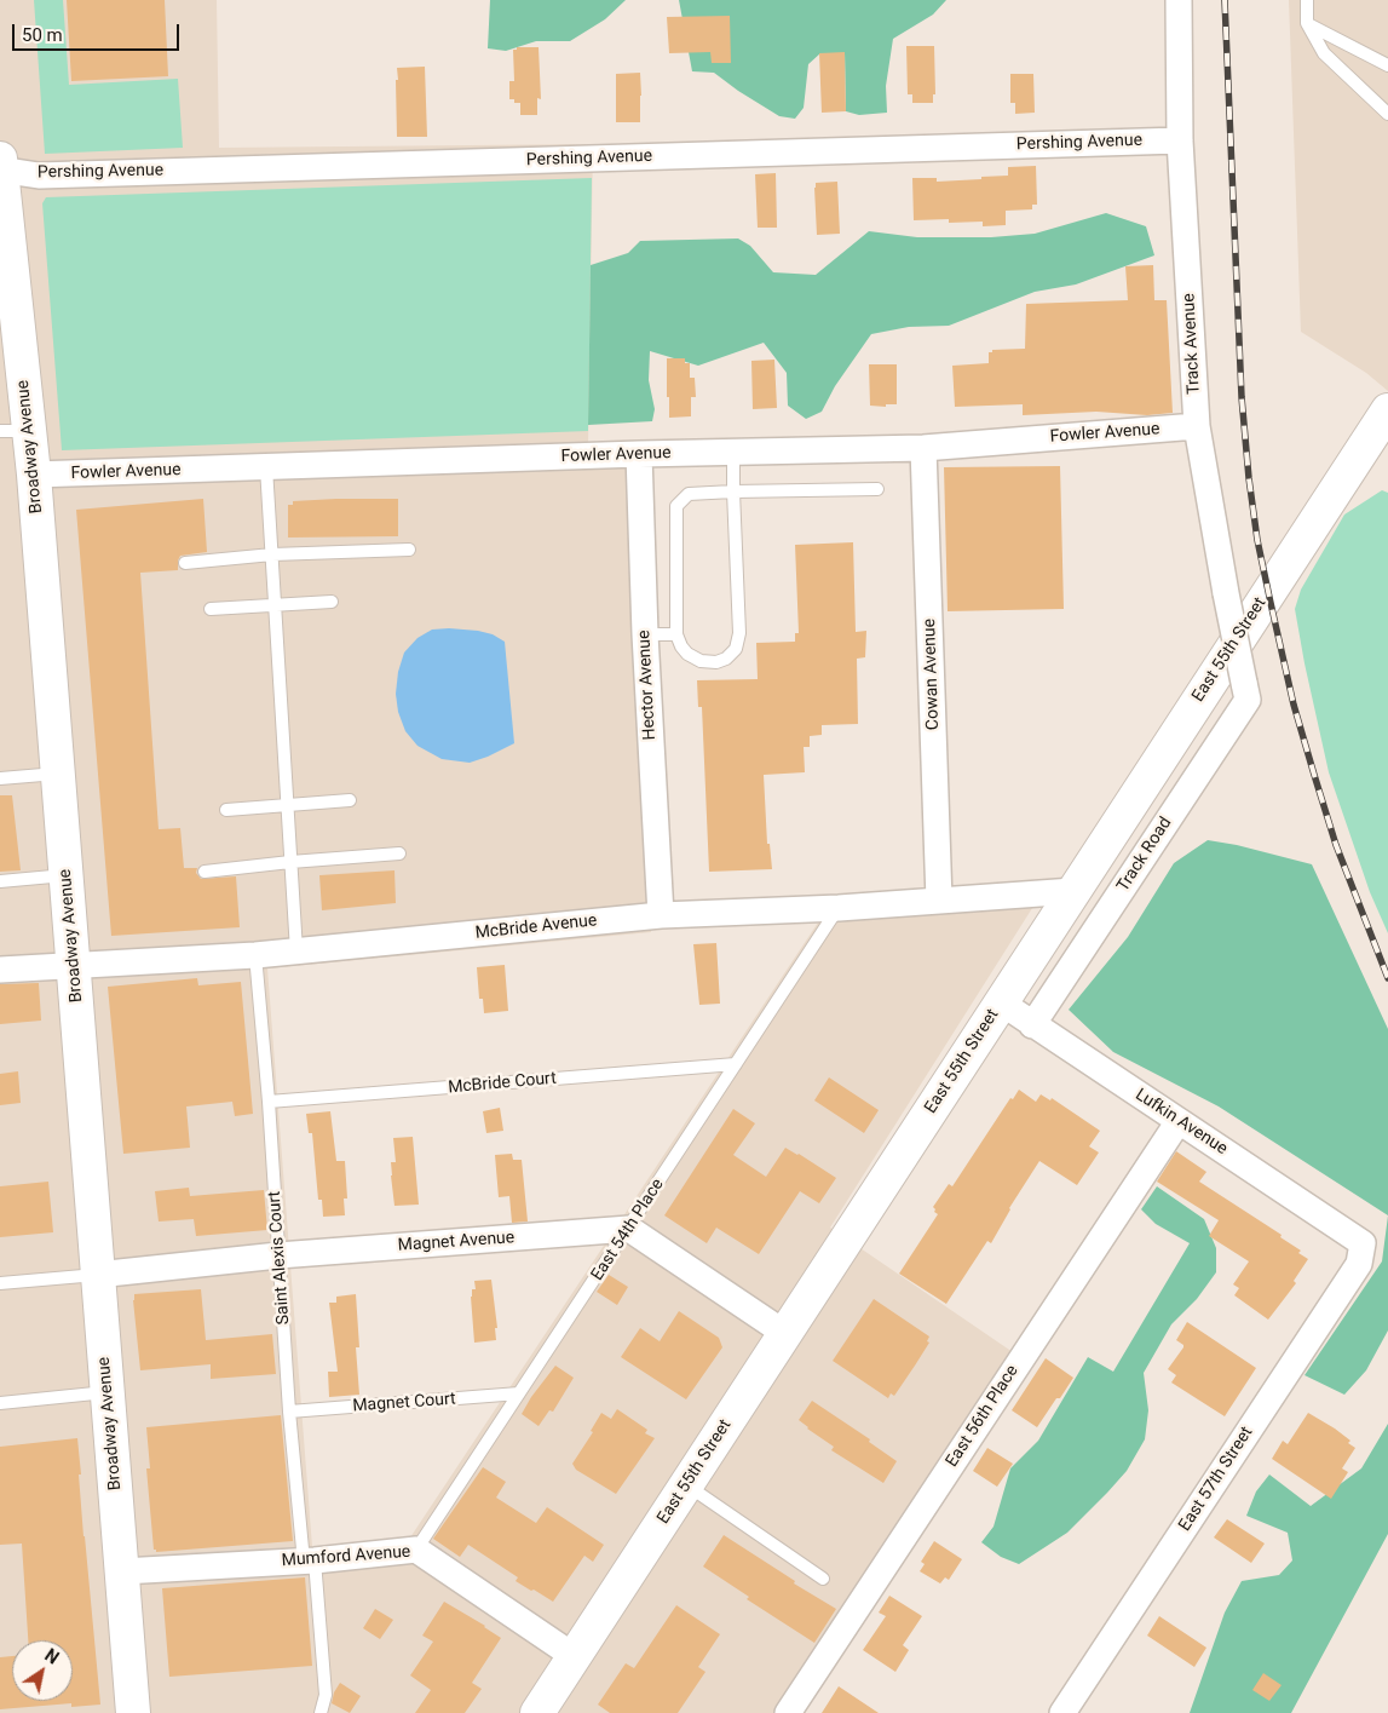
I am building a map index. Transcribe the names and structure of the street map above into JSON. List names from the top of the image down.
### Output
{
  "streets": {
    "main road": ["Broadway Avenue", "East 55th Street"],
    "street": [
      "Pershing Avenue",
      "Track Avenue",
      "Fowler Avenue",
      "Cowan Avenue",
      "Hector Avenue",
      "Track Road",
      "McBride Avenue",
      "Lufkin Avenue",
      "Magnet Avenue",
      "East 56th Place",
      "East 57th Street",
      "Mumford Avenue"
    ],
    "lane": [
      "McBride Court",
      "East 54th Place",
      "Saint Alexis Court",
      "Magnet Court"
    ]
  },
  "crossings": [
    ["Pershing Avenue", "Track Avenue"],
    ["Pershing Avenue", "Broadway Avenue"],
    ["Track Avenue", "Fowler Avenue"],
    ["Track Avenue", "Track Road"],
    ["Fowler Avenue", "Broadway Avenue"],
    ["Fowler Avenue", "Cowan Avenue"],
    ["Fowler Avenue", "Hector Avenue"],
    ["Broadway Avenue", "McBride Avenue"],
    ["Broadway Avenue", "Magnet Avenue"],
    ["Broadway Avenue", "Mumford Avenue"],
    ["East 55th Street", "McBride Avenue"],
    ["East 55th Street", "Lufkin Avenue"],
    ["East 55th Street", "Mumford Avenue"],
    ["Cowan Avenue", "McBride Avenue"],
    ["Hector Avenue", "McBride Avenue"],
    ["Track Road", "Lufkin Avenue"],
    ["McBride Avenue", "East 54th Place"],
    ["McBride Avenue", "Saint Alexis Court"],
    ["McBride Court", "East 54th Place"],
    ["McBride Court", "Saint Alexis Court"],
    ["Lufkin Avenue", "East 56th Place"],
    ["Lufkin Avenue", "East 57th Street"],
    ["East 54th Place", "Magnet Avenue"],
    ["East 54th Place", "Magnet Court"],
    ["East 54th Place", "Mumford Avenue"],
    ["Magnet Avenue", "Saint Alexis Court"],
    ["Saint Alexis Court", "Magnet Court"],
    ["Saint Alexis Court", "Mumford Avenue"]
  ],
  "scale_bar": "50 m",
  "north": "top right"
}
